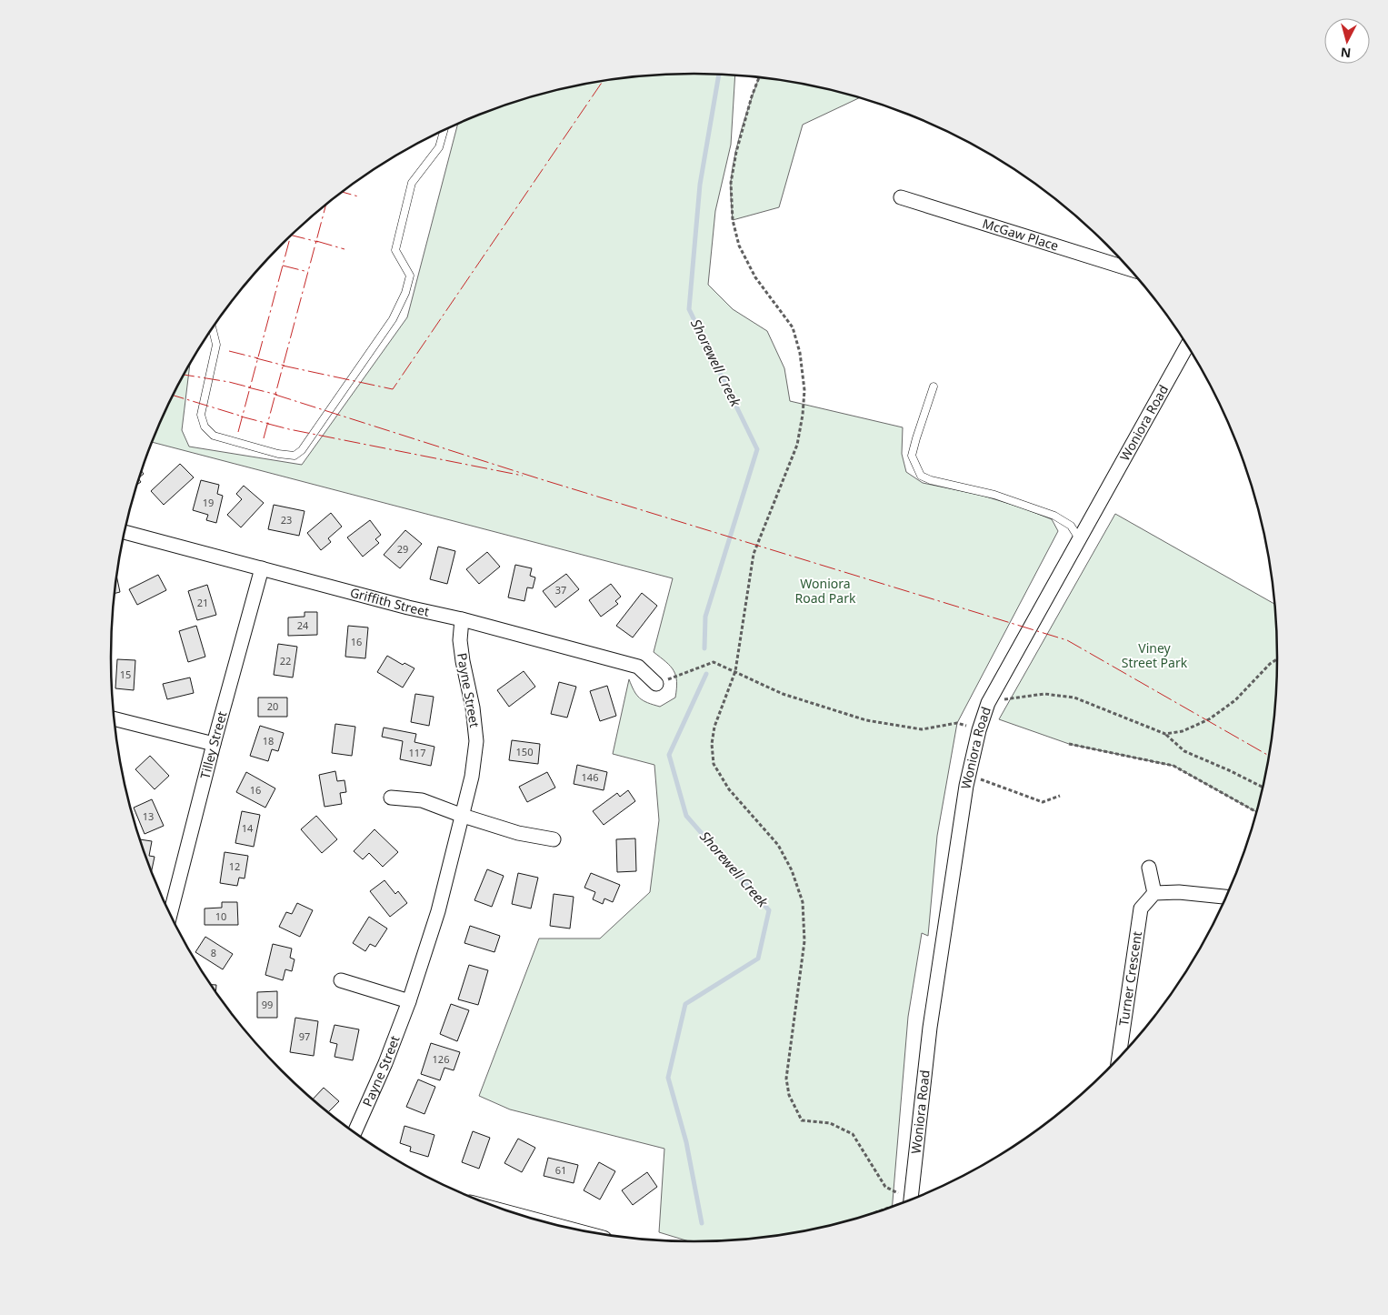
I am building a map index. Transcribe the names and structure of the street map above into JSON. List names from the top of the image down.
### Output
{
  "streets": {
    "street": [
      "McGaw Place",
      "Woniora Road",
      "Griffith Street",
      "Payne Street",
      "Tilley Street",
      "Turner Crescent"
    ]
  },
  "crossings": [
    ["Griffith Street", "Payne Street"],
    ["Griffith Street", "Tilley Street"]
  ],
  "water": ["Shorewell Creek"],
  "parks": ["Woniora Road Park", "Viney Street Park"],
  "house_numbers": [
    "19",
    "23",
    "29",
    "37",
    "21",
    "24",
    "16",
    "22",
    "15",
    "20",
    "18",
    "150",
    "117",
    "146",
    "16",
    "13",
    "14",
    "12",
    "10",
    "8",
    "99",
    "97",
    "126",
    "61"
  ],
  "north": "bottom"
}
